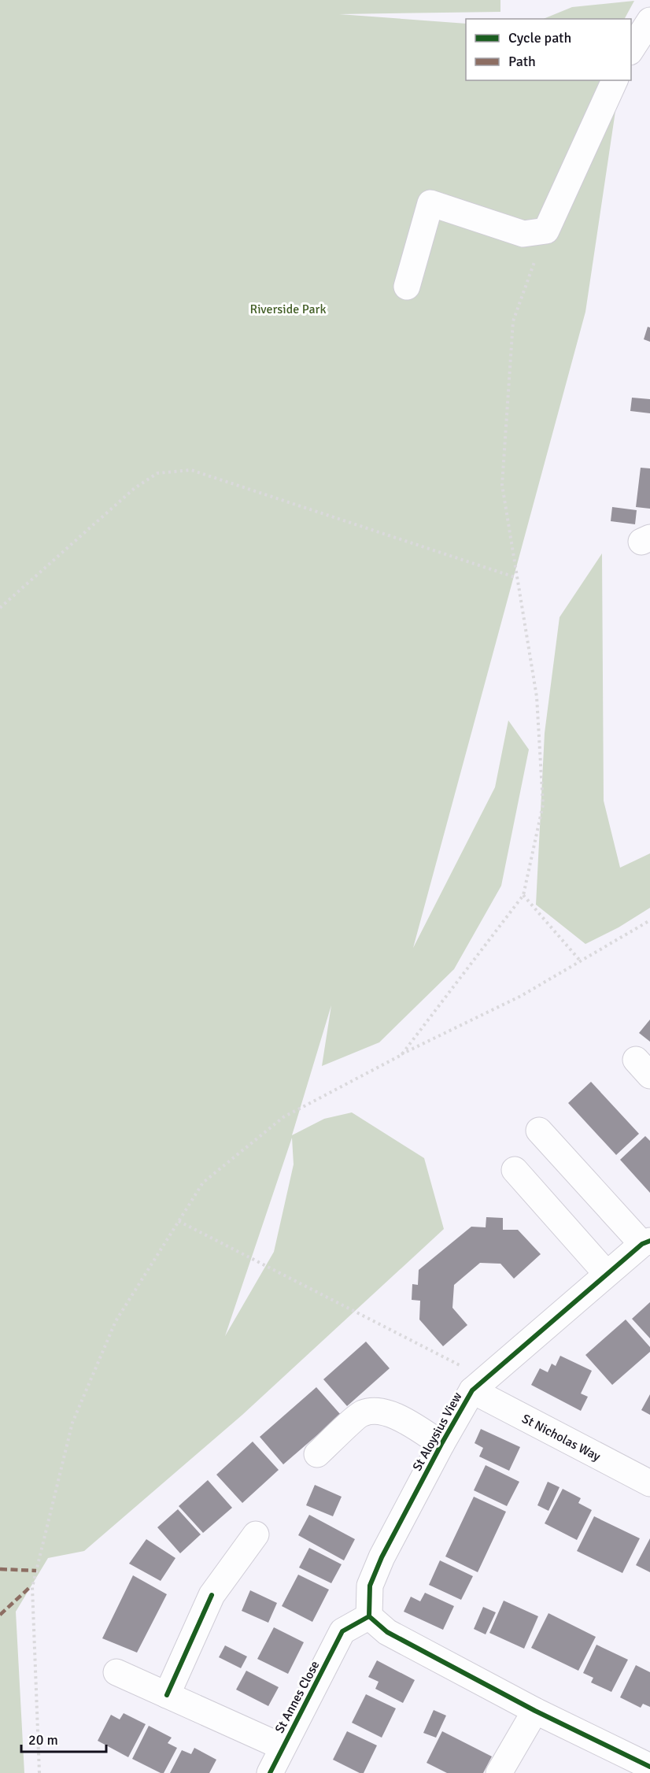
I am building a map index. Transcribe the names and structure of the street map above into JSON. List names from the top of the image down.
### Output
{
  "streets": {
    "street": ["St Aloysius View", "St Nicholas Way", "St Annes Close"]
  },
  "crossings": [
    ["St Aloysius View", "St Nicholas Way"],
    ["St Aloysius View", "St Annes Close"]
  ],
  "parks": ["Riverside Park"],
  "legend": ["Cycle path", "Path"],
  "scale_bar": "20 m"
}
